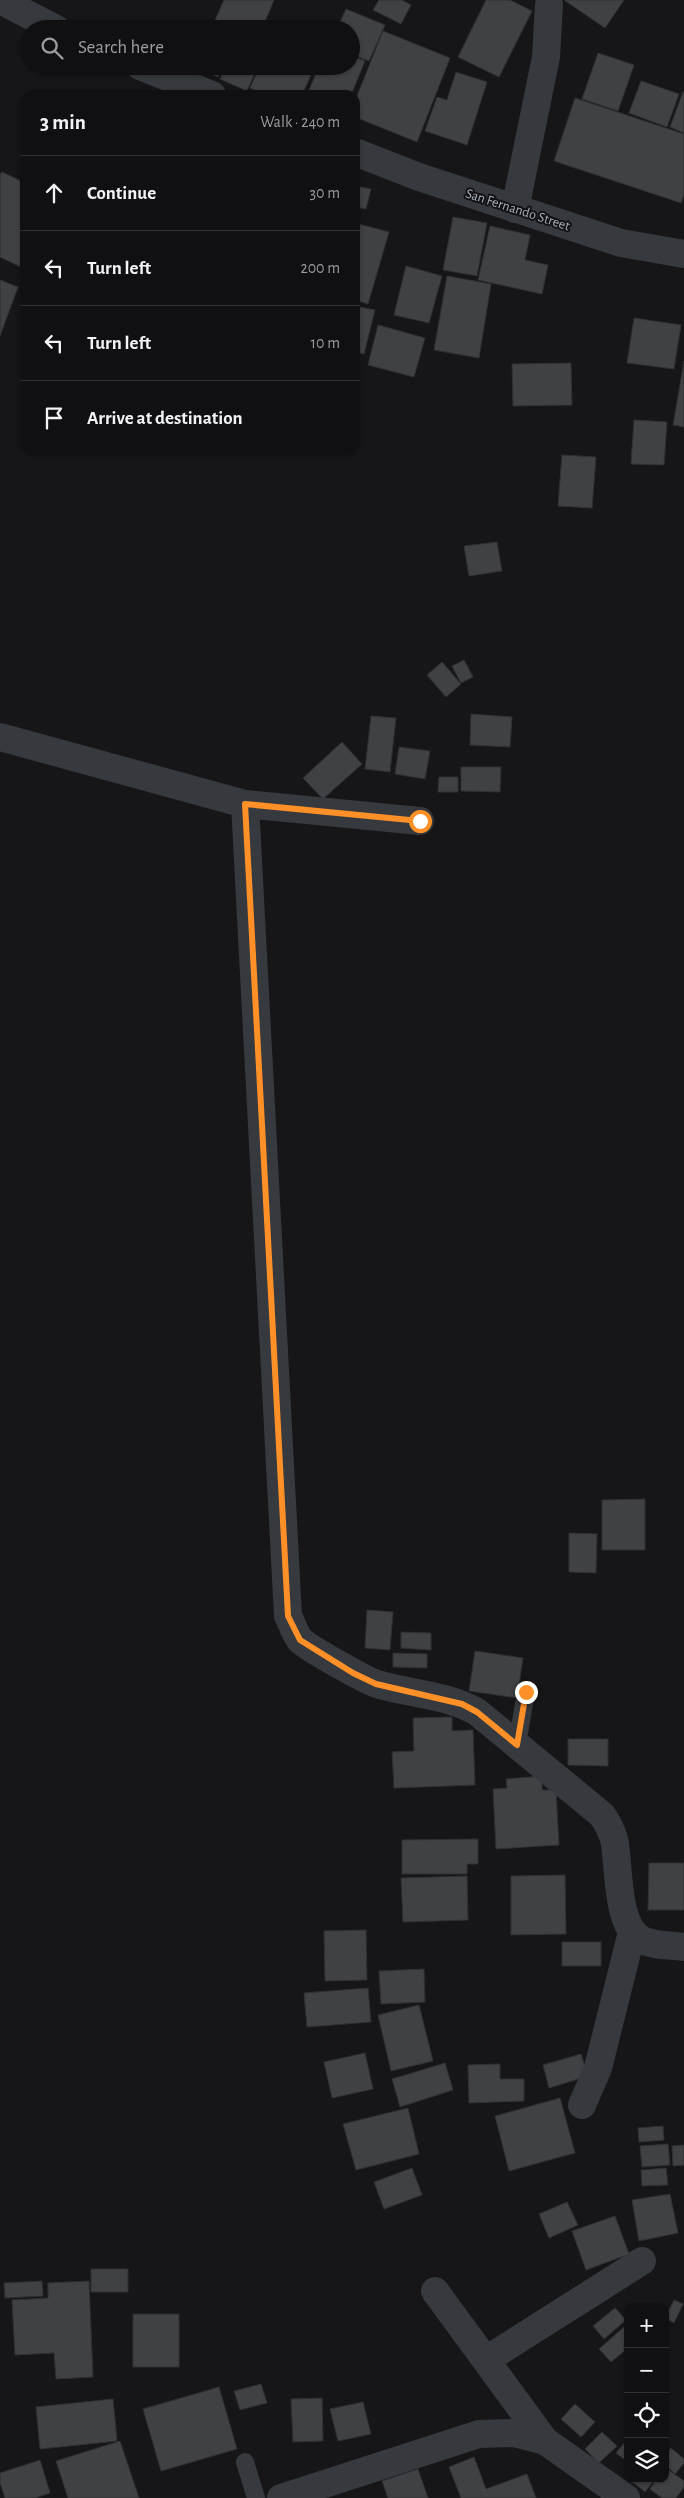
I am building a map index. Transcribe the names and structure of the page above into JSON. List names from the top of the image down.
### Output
{
  "streets": {
    "street": ["San Fernando Street"]
  },
  "page": {
    "search": "Search here",
    "heading": ["3 min", "Walk · 240 m"],
    "list": [
      ["Continue", "30 m"],
      ["Turn left", "200 m"],
      ["Turn left", "10 m"],
      "Arrive at destination"
    ],
    "map_buttons": ["+", "−"]
  }
}
